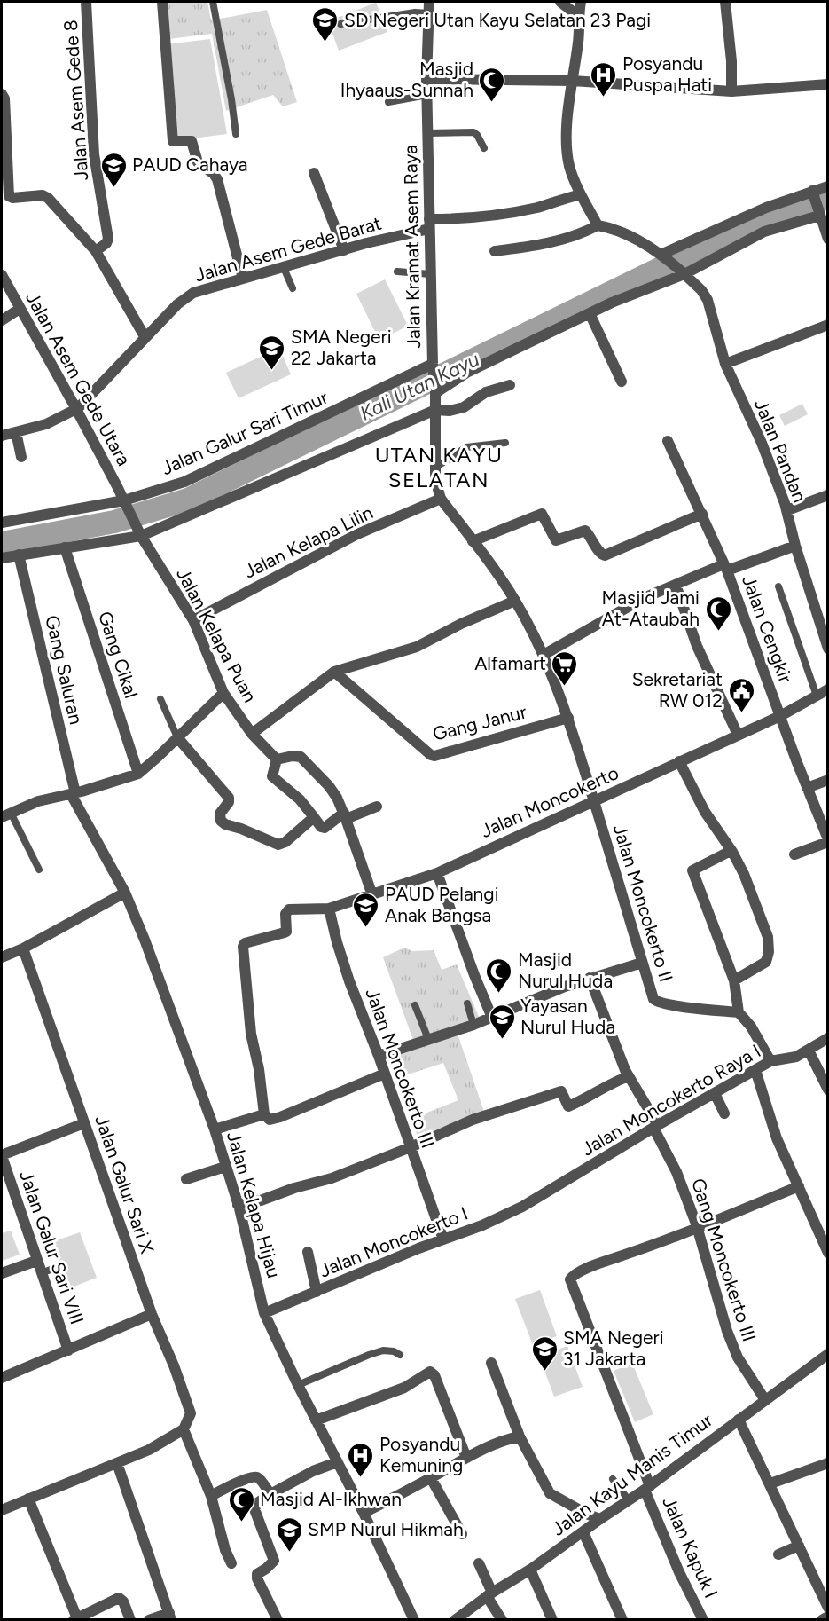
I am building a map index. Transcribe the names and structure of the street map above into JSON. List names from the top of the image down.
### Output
{
  "streets": {
    "street": [
      "Jalan Asem Gede 8",
      "Jalan Kramat Asem Raya",
      "Jalan Asem Gede Barat",
      "Jalan Asem Gede Utara",
      "Jalan Galur Sari Timur",
      "Jalan Pandan",
      "Jalan Kelapa Lilin",
      "Jalan Cengkir",
      "Jalan Kelapa Puan",
      "Gang Cikal",
      "Gang Saluran",
      "Gang Janur",
      "Jalan Moncokerto",
      "Jalan Moncokerto II",
      "Jalan Moncokerto III",
      "Jalan Moncokerto Raya I",
      "Jalan Galur Sari X",
      "Jalan Kelapa Hijau",
      "Jalan Moncokerto I",
      "Jalan Galur Sari VIII",
      "Gang Moncokerto III",
      "Jalan Kayu Manis Timur",
      "Jalan Kapuk I"
    ]
  },
  "crossings": [
    ["Jalan Kramat Asem Raya", "Jalan Asem Gede Barat"],
    ["Jalan Kramat Asem Raya", "Jalan Galur Sari Timur"],
    ["Jalan Kramat Asem Raya", "Jalan Kelapa Lilin"],
    ["Jalan Kramat Asem Raya", "Jalan Cengkir"],
    ["Jalan Kramat Asem Raya", "Gang Janur"],
    ["Jalan Kramat Asem Raya", "Jalan Moncokerto"],
    ["Jalan Kramat Asem Raya", "Jalan Moncokerto II"],
    ["Jalan Asem Gede Barat", "Jalan Asem Gede Utara"],
    ["Jalan Asem Gede Utara", "Jalan Galur Sari Timur"],
    ["Jalan Asem Gede Utara", "Jalan Kelapa Puan"],
    ["Jalan Galur Sari Timur", "Jalan Kelapa Puan"],
    ["Jalan Kelapa Lilin", "Jalan Kelapa Puan"],
    ["Jalan Cengkir", "Jalan Moncokerto"],
    ["Gang Saluran", "Jalan Kelapa Hijau"],
    ["Jalan Moncokerto", "Jalan Moncokerto II"],
    ["Jalan Moncokerto", "Jalan Moncokerto III"],
    ["Jalan Moncokerto III", "Jalan Moncokerto I"],
    ["Jalan Moncokerto Raya I", "Jalan Moncokerto I"],
    ["Jalan Moncokerto Raya I", "Gang Moncokerto III"],
    ["Jalan Kelapa Hijau", "Jalan Moncokerto I"],
    ["Gang Moncokerto III", "Jalan Kayu Manis Timur"],
    ["Gang Moncokerto III", "Jalan Kapuk I"],
    ["Jalan Kayu Manis Timur", "Jalan Kapuk I"]
  ],
  "districts": ["UTAN KAYU SELATAN"],
  "water": ["Kali Utan Kayu"],
  "places": {
    "school or university": [
      "SD Negeri Utan Kayu Selatan 23 Pagi",
      "PAUD Cahaya",
      "SMA Negeri 22 Jakarta",
      "PAUD Pelangi Anak Bangsa",
      "Yayasan Nurul Huda",
      "SMA Negeri 31 Jakarta",
      "SMP Nurul Hikmah"
    ],
    "hospital": ["Posyandu Puspa Hati", "Posyandu Kemuning"],
    "mosque": [
      "Masjid Ihyaaus-Sunnah",
      "Masjid Jami At-Ataubah",
      "Masjid Nurul Huda",
      "Masjid Al-Ikhwan"
    ],
    "supermarket": ["Alfamart"],
    "public building": ["Sekretariat RW 012"]
  }
}
